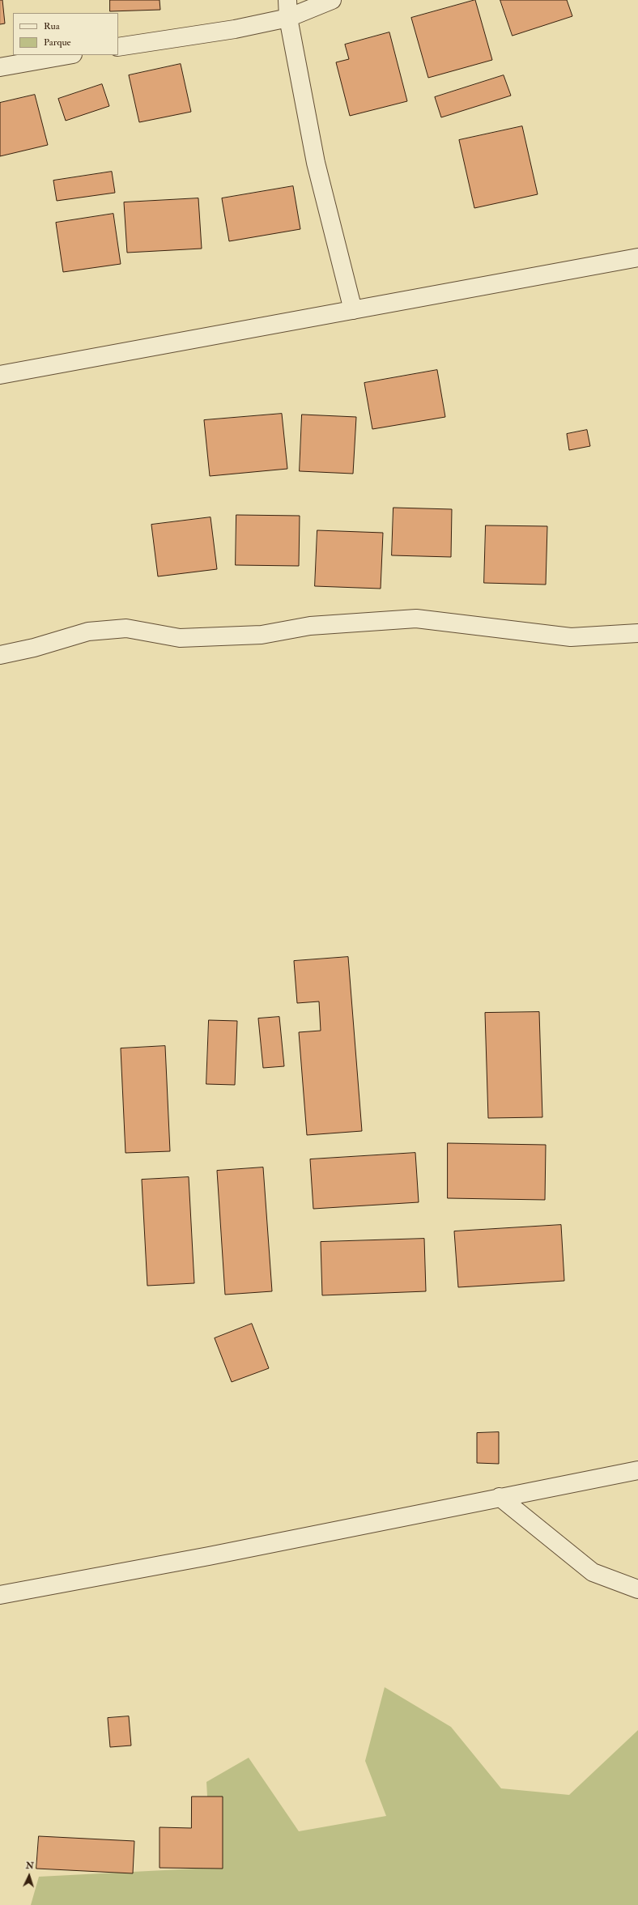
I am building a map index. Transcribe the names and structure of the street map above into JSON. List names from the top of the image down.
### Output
{
  "legend": ["Rua", "Parque"],
  "north": "top"
}
